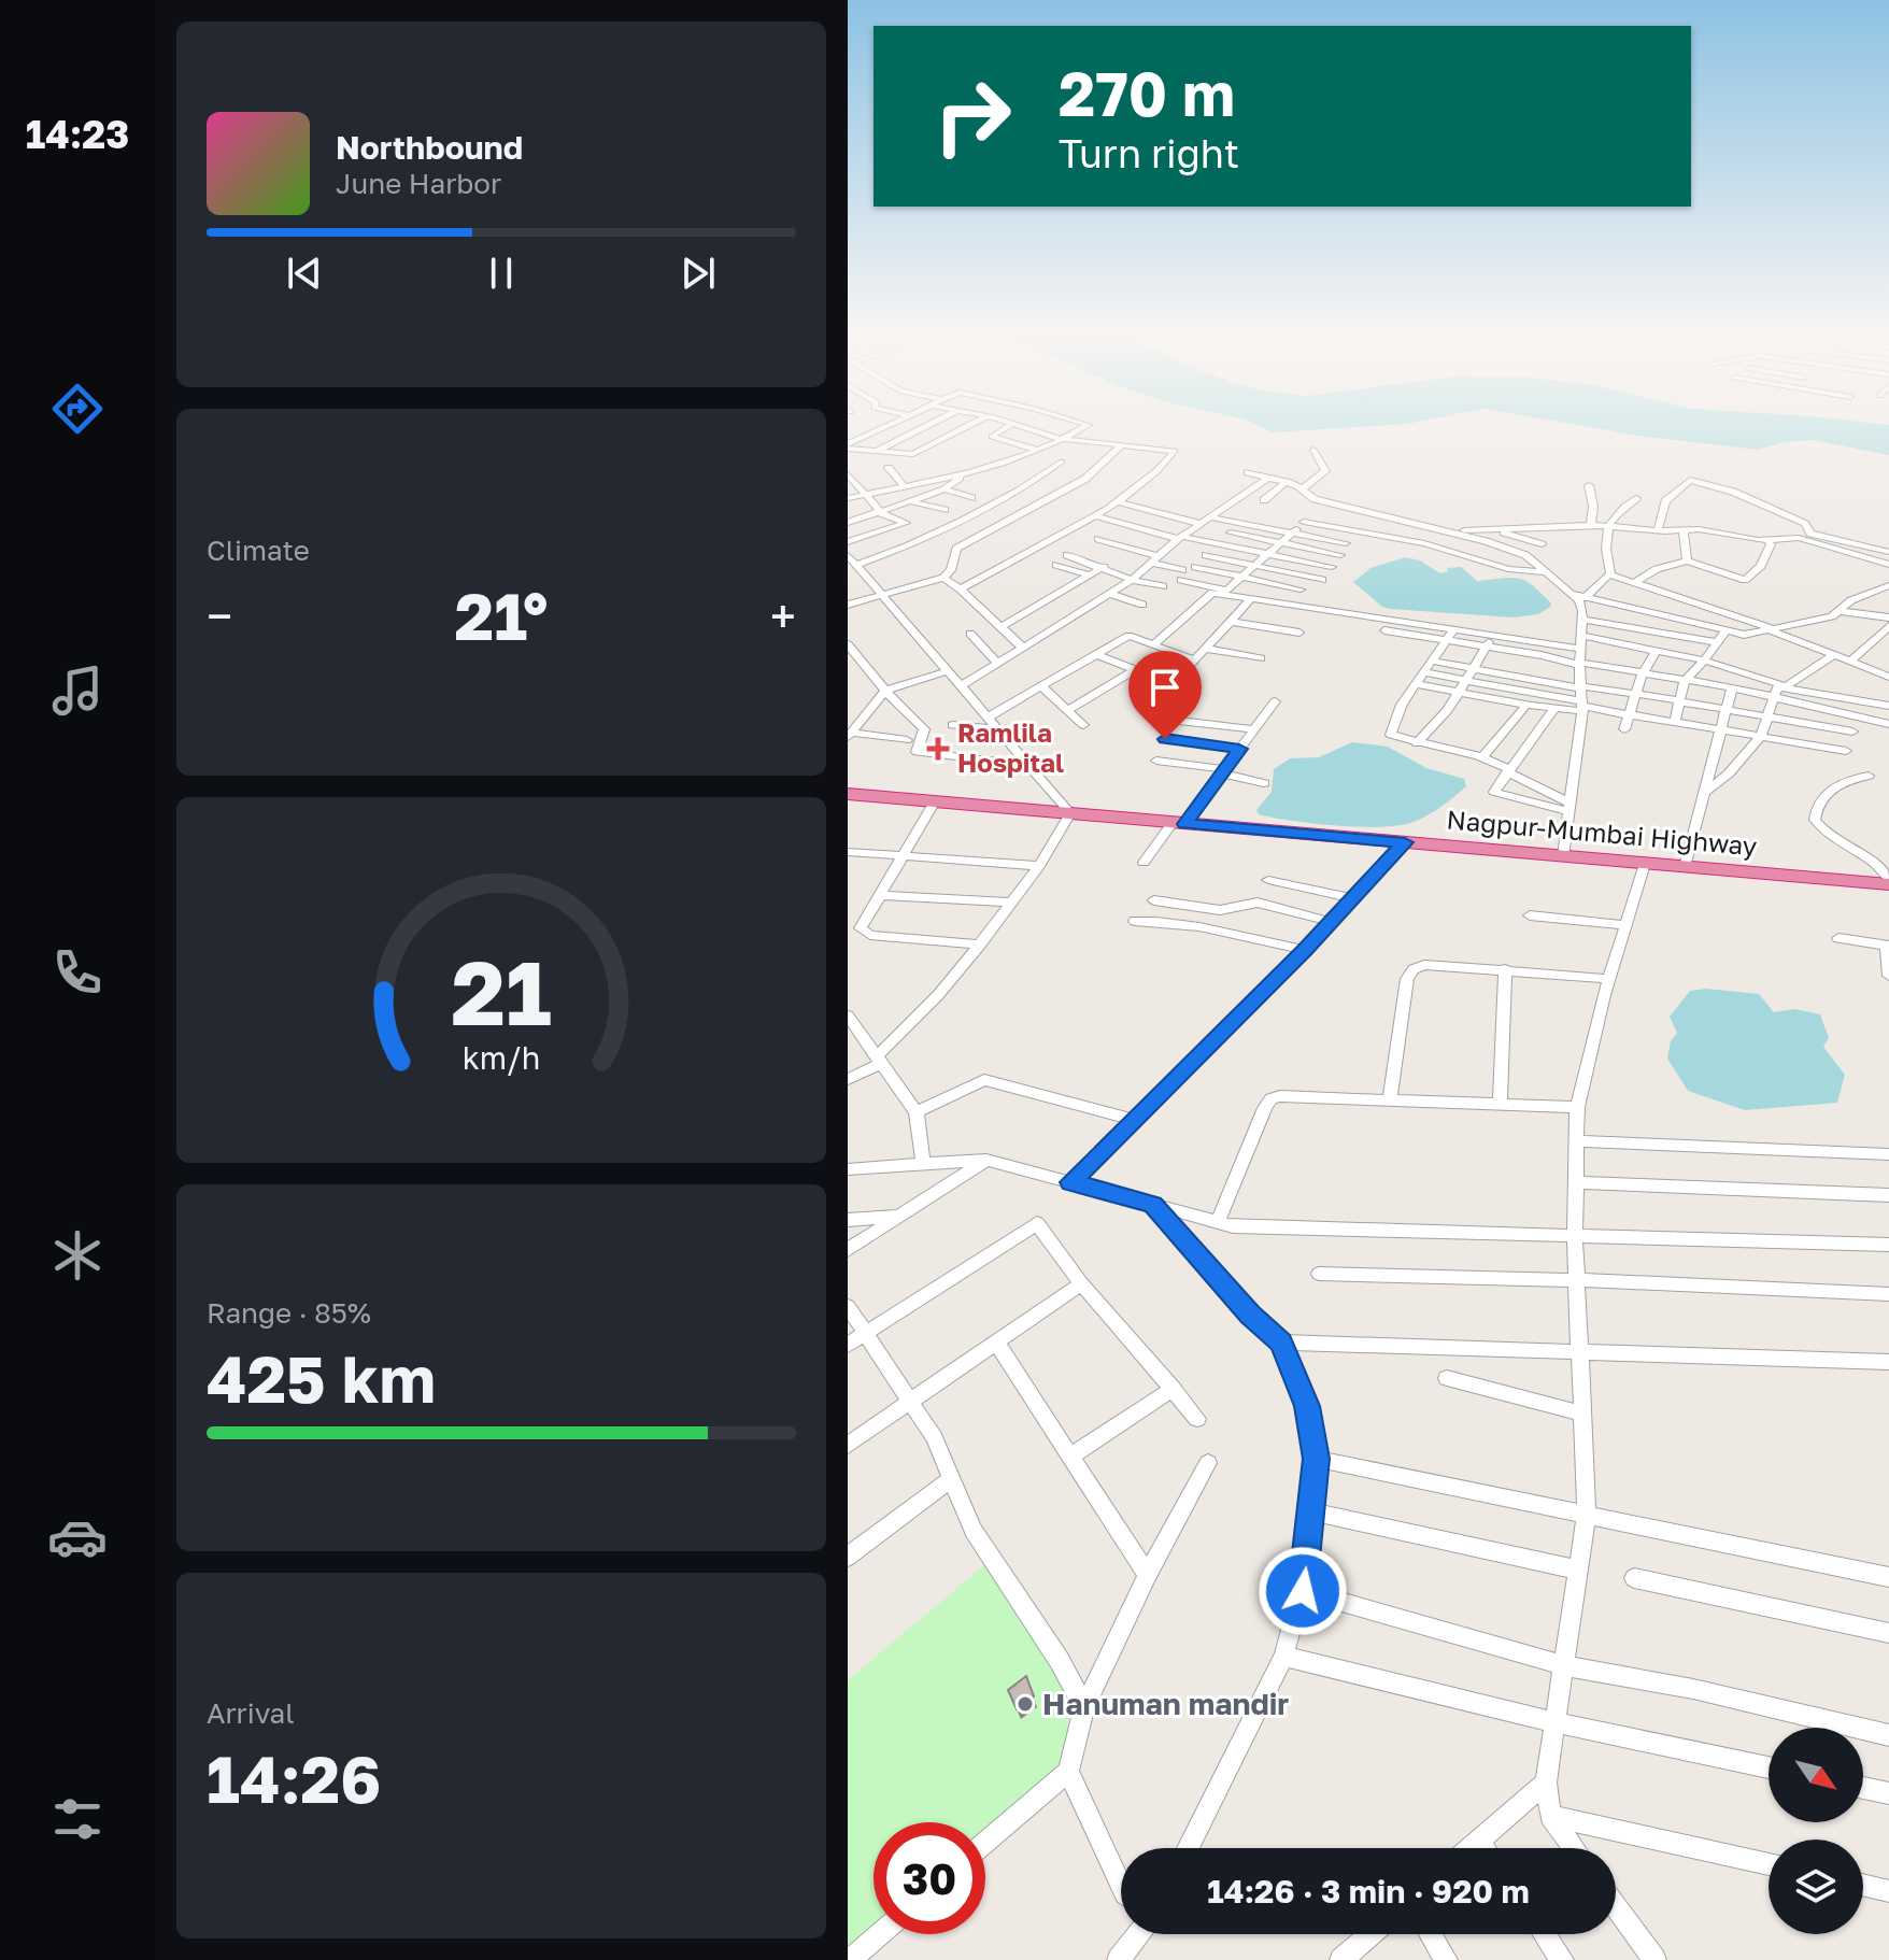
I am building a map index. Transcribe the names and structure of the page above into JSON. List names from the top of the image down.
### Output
{
  "streets": {
    "highway": ["Nagpur-Mumbai Highway"]
  },
  "places": {
    "health": ["Ramlila Hospital"],
    "other": ["Hanuman mandir"]
  },
  "north": "bottom right",
  "page": {
    "tabs": "14:23",
    "turn": ["270 m", "Turn right"],
    "song": ["Northbound", "June Harbor"],
    "tile": [
      "Climate",
      ["Range · 85%", "425 km"],
      ["Arrival", "14:26"]
    ],
    "heat": ["−", "21°", "+"],
    "limit": "30",
    "trip": "14:26 · 3 min · 920 m",
    "gauge": ["21", "km/h"]
  }
}
